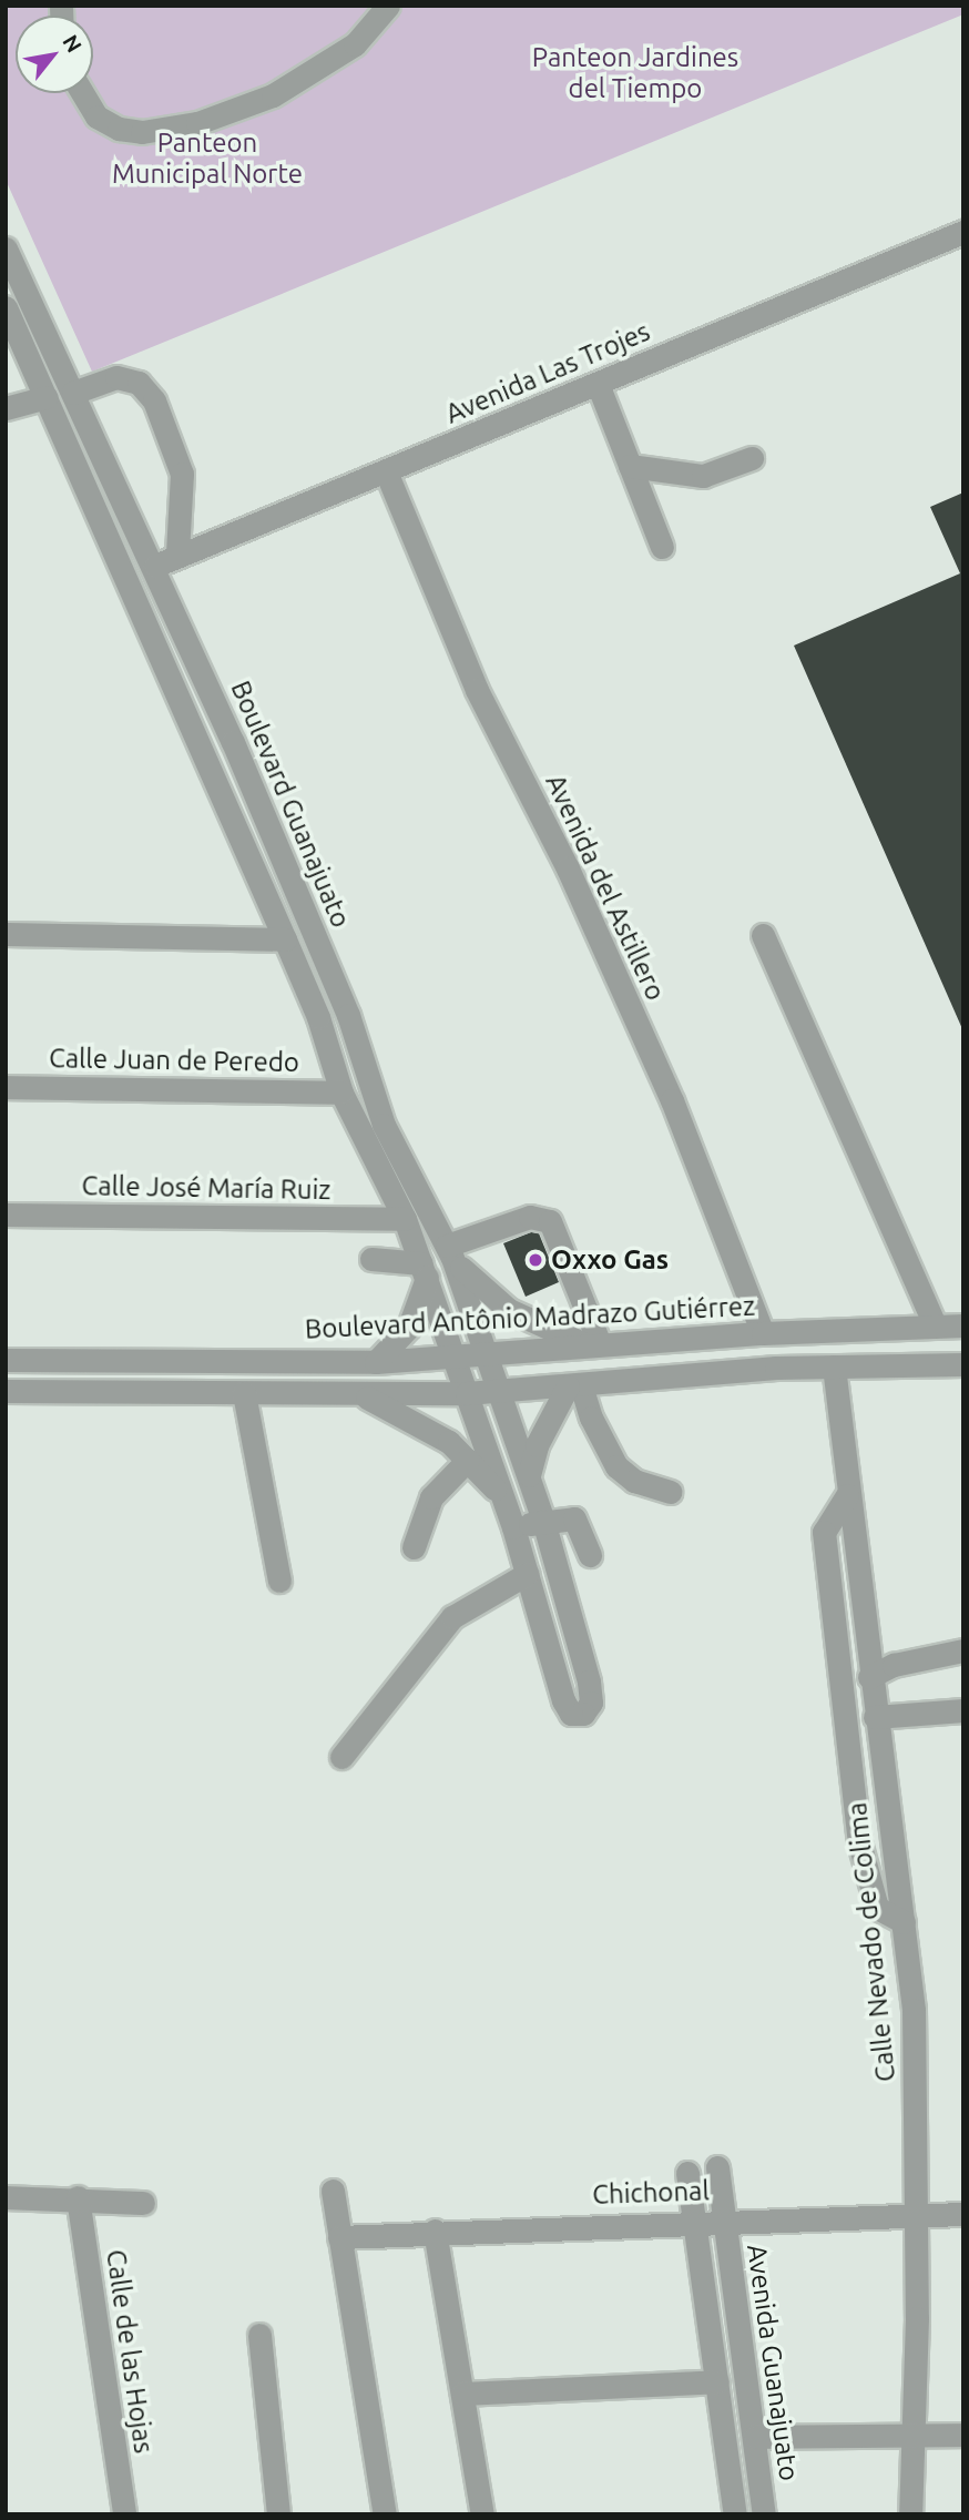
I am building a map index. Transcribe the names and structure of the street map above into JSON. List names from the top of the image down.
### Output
{
  "streets": {
    "street": [
      "Avenida Las Trojes",
      "Boulevard Guanajuato",
      "Avenida del Astillero",
      "Calle Juan de Peredo",
      "Calle José María Ruiz",
      "Boulevard Antônio Madrazo Gutiérrez",
      "Calle Nevado de Colima",
      "Chichonal",
      "Calle de las Hojas",
      "Avenida Guanajuato"
    ]
  },
  "crossings": [
    ["Avenida Las Trojes", "Boulevard Guanajuato"],
    ["Avenida Las Trojes", "Avenida del Astillero"],
    ["Boulevard Guanajuato", "Boulevard Antônio Madrazo Gutiérrez"],
    ["Avenida del Astillero", "Boulevard Antônio Madrazo Gutiérrez"],
    ["Calle Nevado de Colima", "Chichonal"],
    ["Chichonal", "Avenida Guanajuato"]
  ],
  "parks": ["Panteon Jardines del Tiempo", "Panteon Municipal Norte"],
  "places": ["Oxxo Gas"],
  "north": "top right"
}
